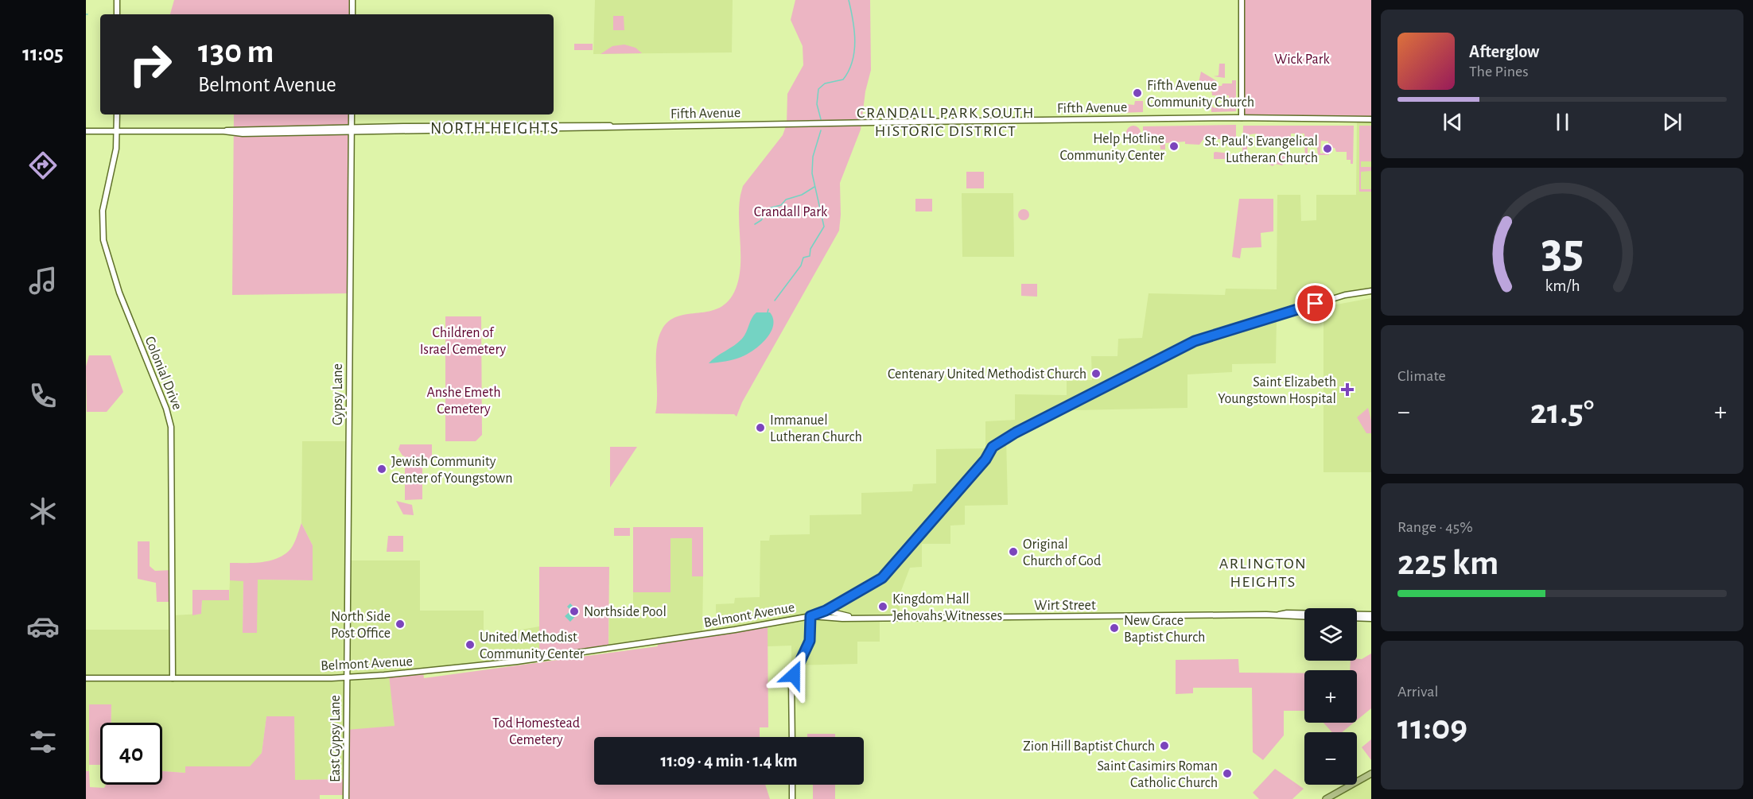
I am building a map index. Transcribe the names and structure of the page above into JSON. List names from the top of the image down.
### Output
{
  "streets": {
    "street": [
      "Fifth Avenue",
      "Colonial Drive",
      "Gypsy Lane",
      "Wirt Street",
      "Belmont Avenue",
      "East Gypsy Lane"
    ]
  },
  "crossings": [
    ["Fifth Avenue", "Colonial Drive"],
    ["Fifth Avenue", "Gypsy Lane"],
    ["Colonial Drive", "Belmont Avenue"],
    ["Gypsy Lane", "Belmont Avenue"],
    ["Gypsy Lane", "East Gypsy Lane"],
    ["Wirt Street", "Belmont Avenue"],
    ["Belmont Avenue", "East Gypsy Lane"]
  ],
  "districts": ["CRANDALL PARK SOUTH HISTORIC DISTRICT", "NORTH HEIGHTS", "ARLINGTON HEIGHTS"],
  "parks": [
    "Wick Park",
    "Crandall Park",
    "Children of Israel Cemetery",
    "Anshe Emeth Cemetery",
    "Tod Homestead Cemetery"
  ],
  "places": {
    "other": [
      "Fifth Avenue Community Church",
      "Help Hotline Community Center",
      "St. Paul's Evangelical Lutheran Church",
      "Centenary United Methodist Church",
      "Immanuel Lutheran Church",
      "Jewish Community Center of Youngstown",
      "Original Church of God",
      "Kingdom Hall Jehovahs Witnesses",
      "Northside Pool",
      "North Side Post Office",
      "New Grace Baptist Church",
      "United Methodist Community Center",
      "Zion Hill Baptist Church",
      "Saint Casimirs Roman Catholic Church"
    ],
    "health": ["Saint Elizabeth Youngstown Hospital"]
  },
  "page": {
    "tabs": "11:05",
    "turn": ["130 m", "Belmont Avenue"],
    "song": ["Afterglow", "The Pines"],
    "tile": [
      "Climate",
      ["Range · 45%", "225 km"],
      ["Arrival", "11:09"]
    ],
    "heat": ["−", "21.5°", "+"],
    "map_buttons": ["+", "−"],
    "limit": "40",
    "trip": "11:09 · 4 min · 1.4 km",
    "gauge": ["35", "km/h"]
  }
}
